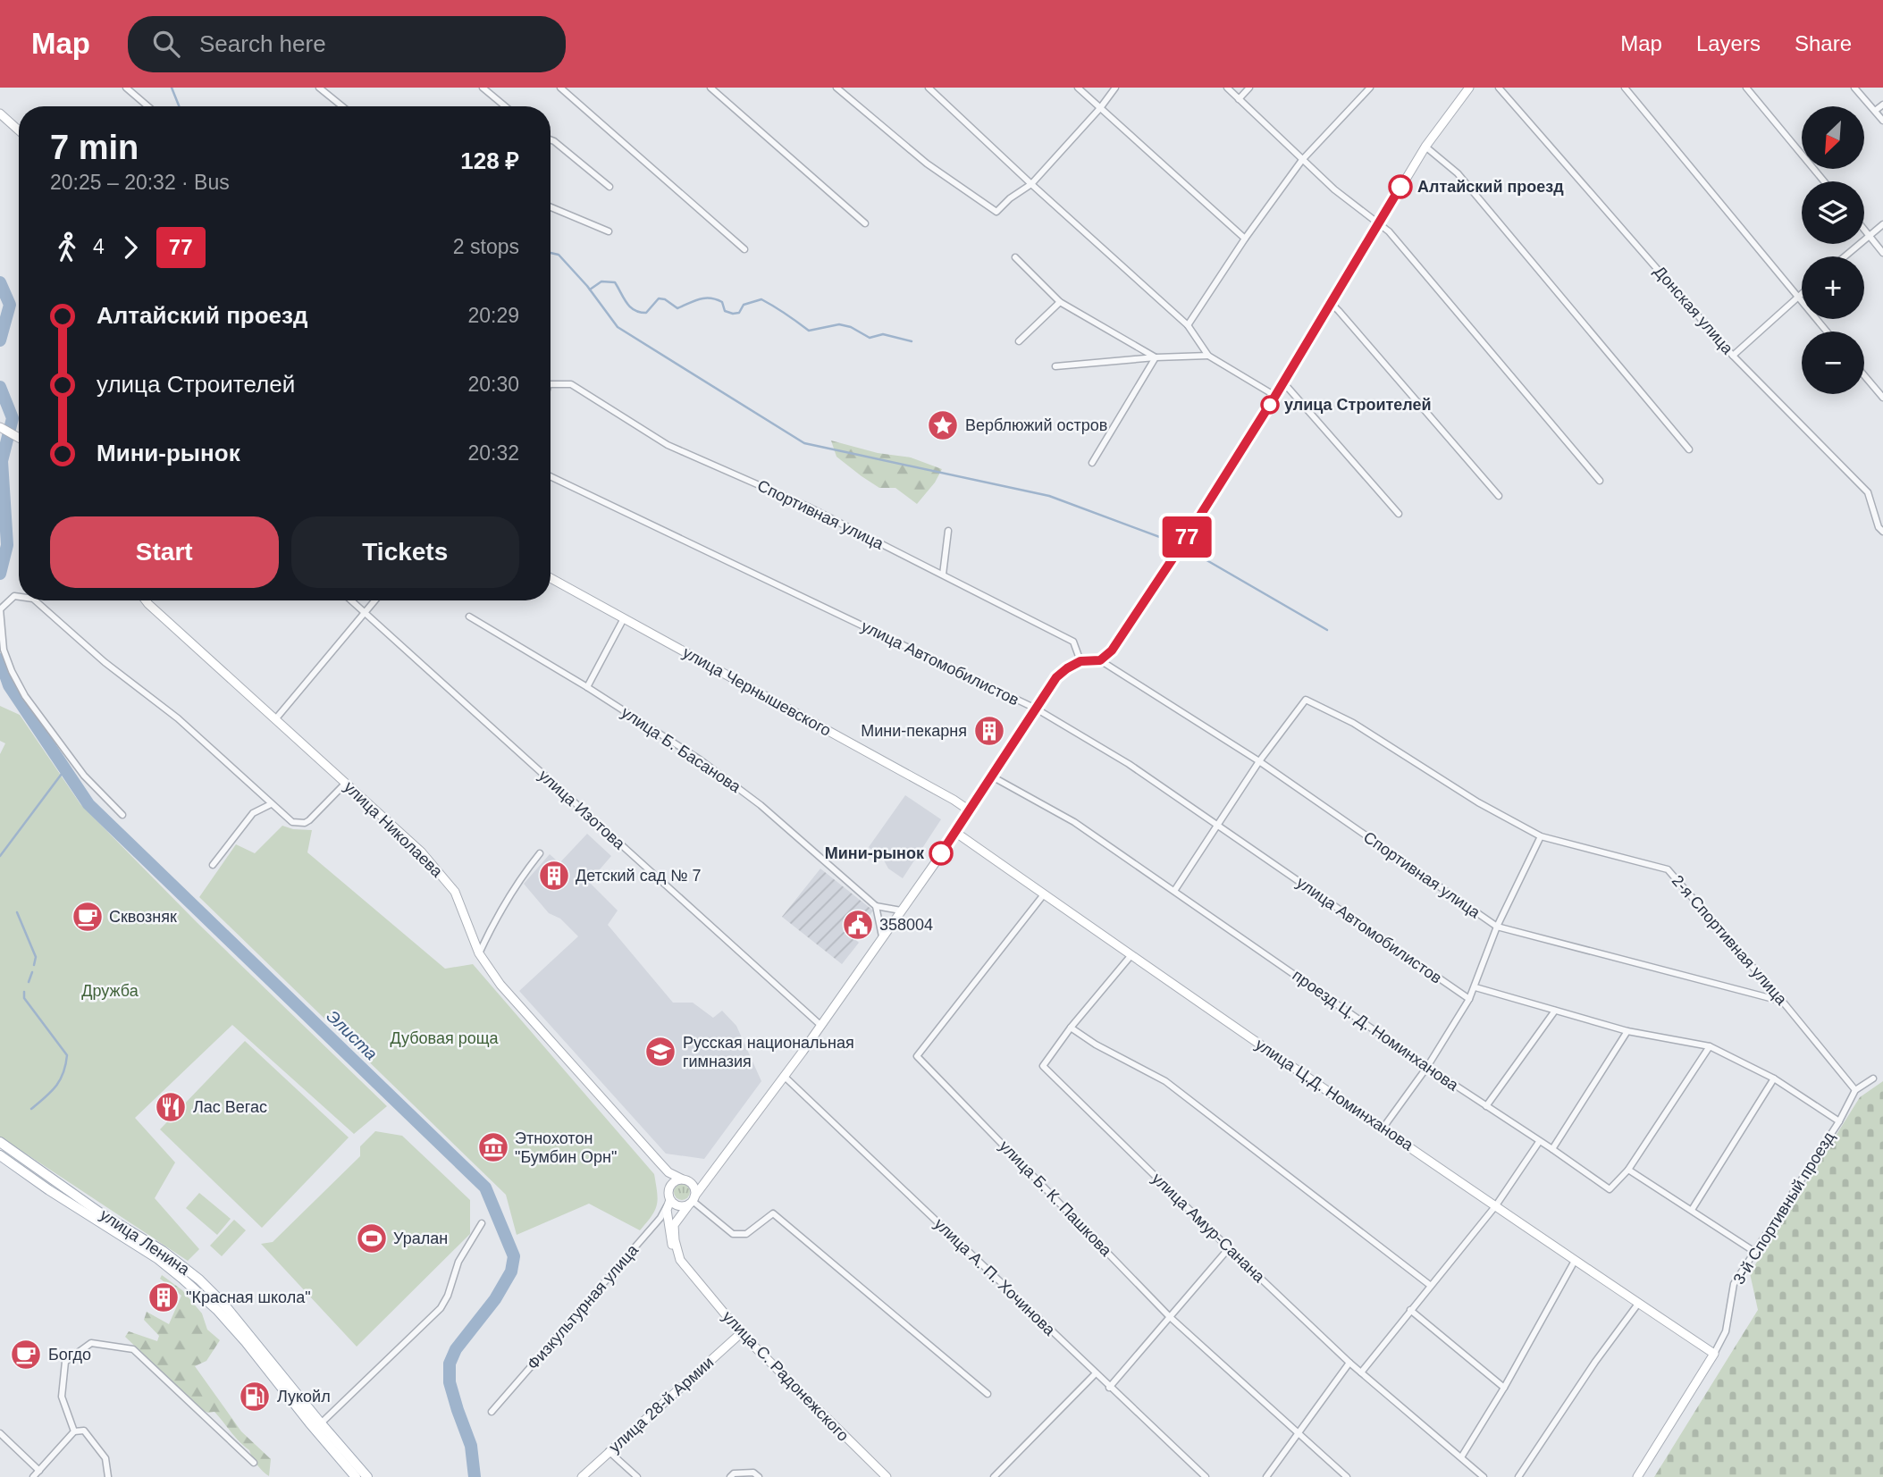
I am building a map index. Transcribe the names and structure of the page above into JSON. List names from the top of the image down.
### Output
{
  "streets": {
    "main road": ["улица Ленина"],
    "street": [
      "Донская улица",
      "Спортивная улица",
      "улица Автомобилистов",
      "улица Чернышевского",
      "улица Б. Басанова",
      "улица Изотова",
      "улица Николаева",
      "2-я Спортивная улица",
      "проезд Ц. Д. Номинханова",
      "улица Ц.Д. Номинханова",
      "улица Б. К. Пашкова",
      "3-й Спортивный проезд",
      "улица Амур-Санана",
      "улица А. П. Хочинова",
      "Физкультурная улица",
      "улица С. Радонежского",
      "улица 28-й Армии"
    ]
  },
  "crossings": [
    ["Спортивная улица", "2-я Спортивная улица"],
    ["улица Николаева", "Физкультурная улица"],
    ["улица Николаева", "улица С. Радонежского"],
    ["2-я Спортивная улица", "3-й Спортивный проезд"],
    ["улица Ц.Д. Номинханова", "улица Б. К. Пашкова"],
    ["улица Ц.Д. Номинханова", "3-й Спортивный проезд"],
    ["улица Ц.Д. Номинханова", "улица Амур-Санана"],
    ["Физкультурная улица", "улица С. Радонежского"],
    ["улица С. Радонежского", "улица 28-й Армии"]
  ],
  "water": ["Элиста"],
  "parks": ["Дружба", "Дубовая роща"],
  "places": {
    "other": ["Алтайский проезд", "улица Строителей", "Мини-рынок"],
    "place": ["Верблюжий остров"],
    "building": ["Мини-пекарня", "Детский сад № 7", "\"Красная школа\""],
    "cafe": ["Сквозняк", "Богдо"],
    "public building": ["358004"],
    "school or university": ["Русская национальная гимназия"],
    "restaurant": ["Лас Вегас"],
    "museum": ["Этнохотон \"Бумбин Орн\""],
    "sports": ["Уралан"],
    "fuel station": ["Лукойл"]
  },
  "lines": ["bus line 77"],
  "north": "bottom left",
  "page": {
    "header": "Map",
    "search": "Search here",
    "nav": ["Map", "Layers", "Share"],
    "on_map": "77",
    "map_buttons": ["+", "−"],
    "heading": ["7 min", "20:25 – 20:32 · Bus", "128 ₽"],
    "legs": ["4", "77", "2 stops"],
    "list": [
      {
        "name": "Алтайский проезд",
        "value": "20:29"
      },
      {
        "name": "улица Строителей",
        "value": "20:30"
      },
      {
        "name": "Мини-рынок",
        "value": "20:32"
      }
    ],
    "buttons": ["Start", "Tickets"]
  }
}
